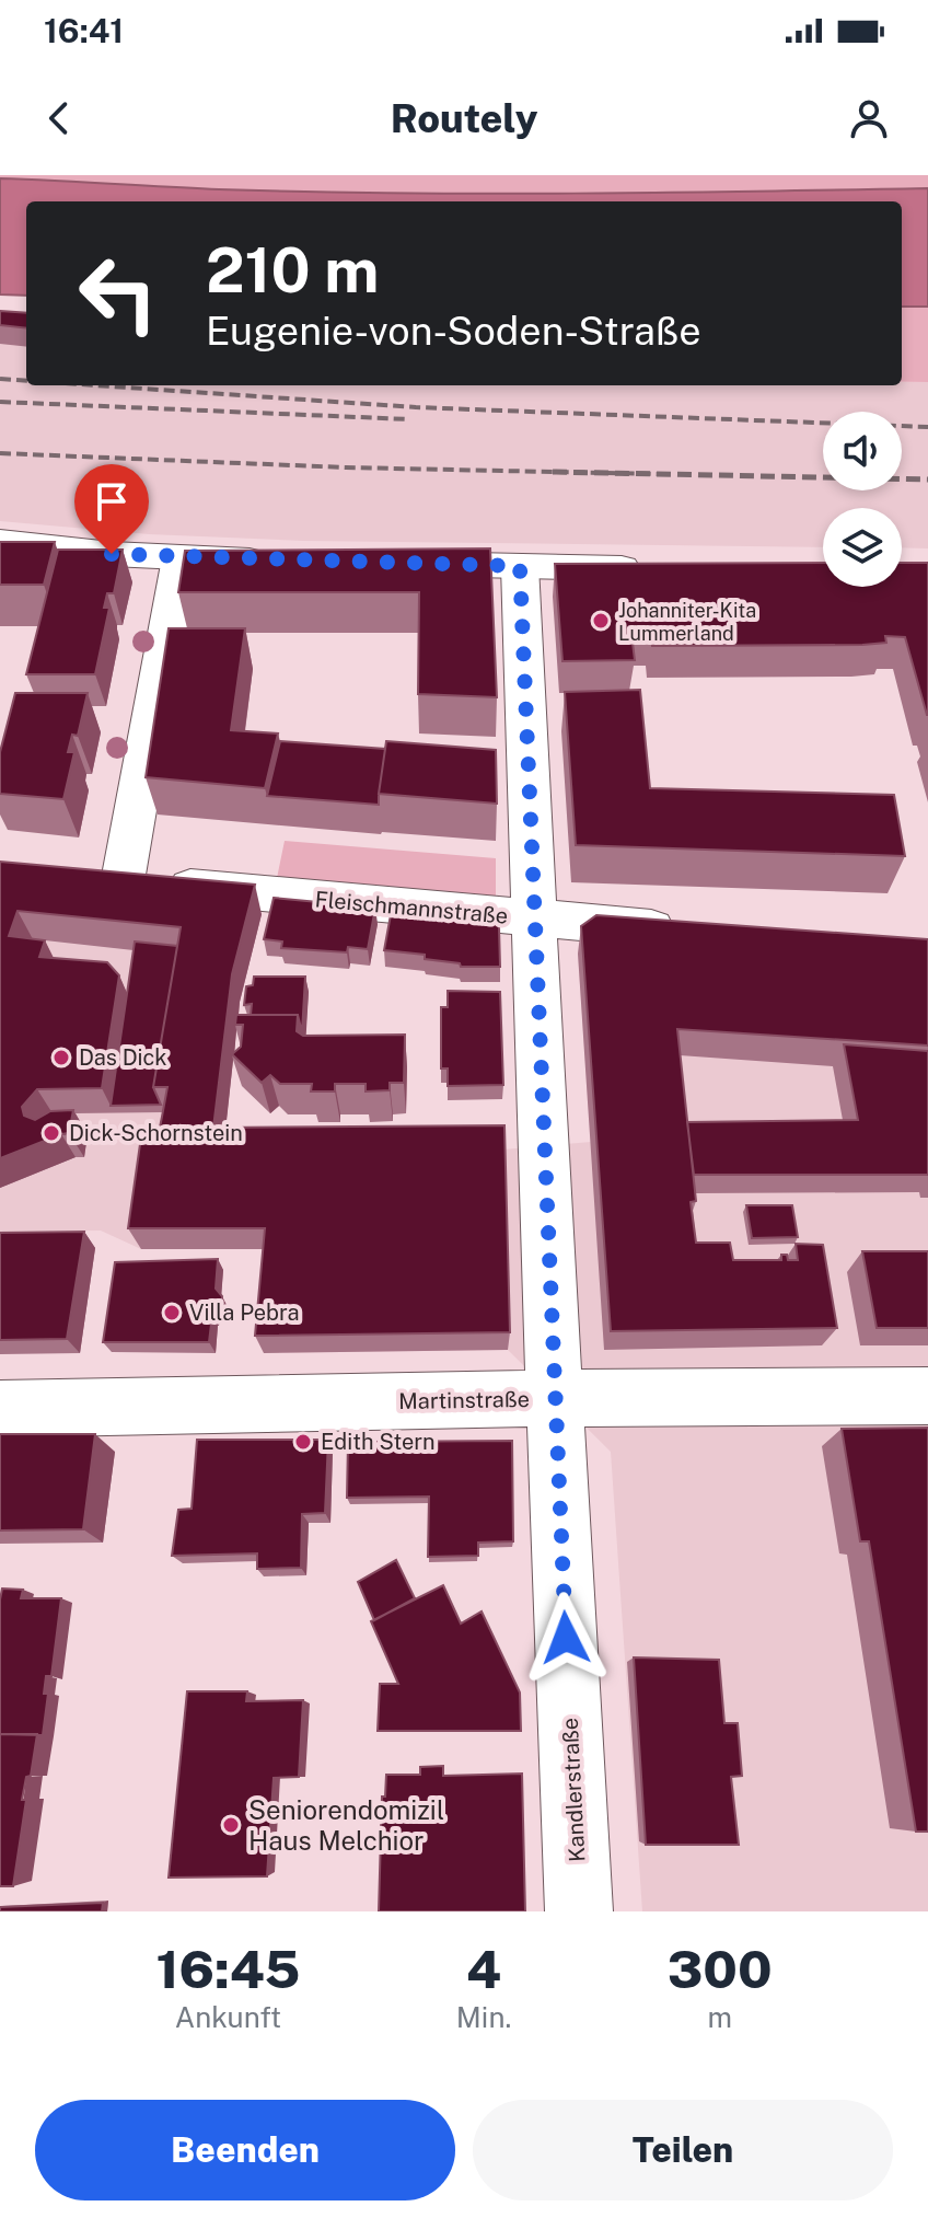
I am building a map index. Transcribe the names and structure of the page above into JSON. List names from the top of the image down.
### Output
{
  "streets": {
    "street": ["Fleischmannstraße", "Martinstraße", "Kandlerstraße"]
  },
  "crossings": [
    ["Fleischmannstraße", "Kandlerstraße"],
    ["Martinstraße", "Kandlerstraße"]
  ],
  "places": [
    "Johanniter-Kita Lummerland",
    "Das Dick",
    "Dick-Schornstein",
    "Villa Pebra",
    "Edith Stern",
    "Seniorendomizil Haus Melchior"
  ],
  "page": {
    "status": "16:41",
    "header": "Routely",
    "turn": ["210 m", "Eugenie-von-Soden-Straße"],
    "eta": [
      "16:45",
      "Ankunft",
      "4",
      "Min.",
      "300",
      "m"
    ],
    "buttons": ["Beenden", "Teilen"]
  }
}
